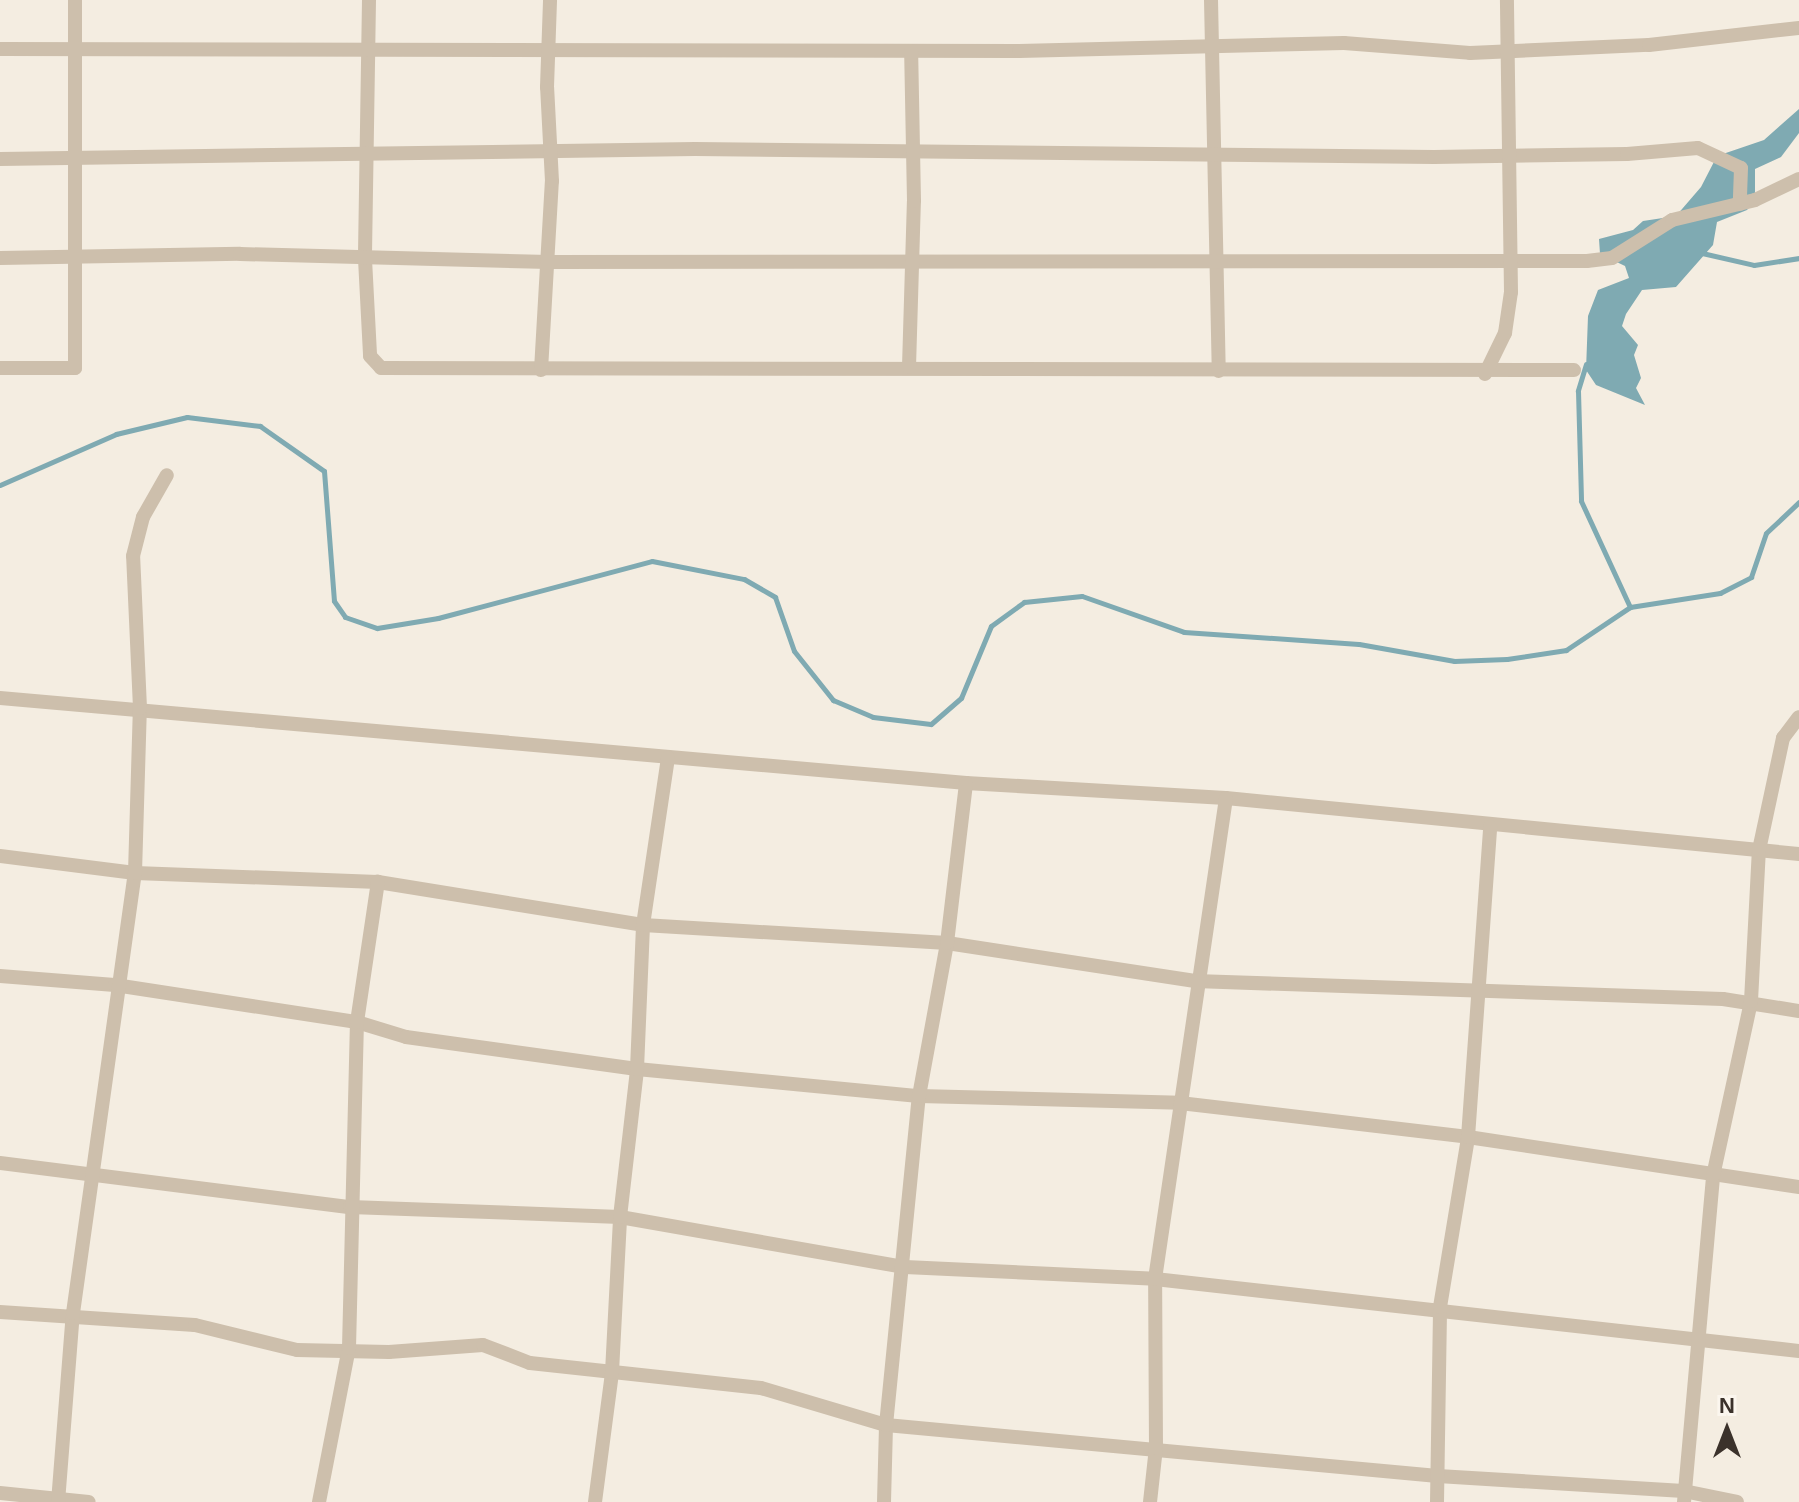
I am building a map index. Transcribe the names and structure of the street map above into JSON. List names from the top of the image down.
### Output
{
  "north": "top"
}
